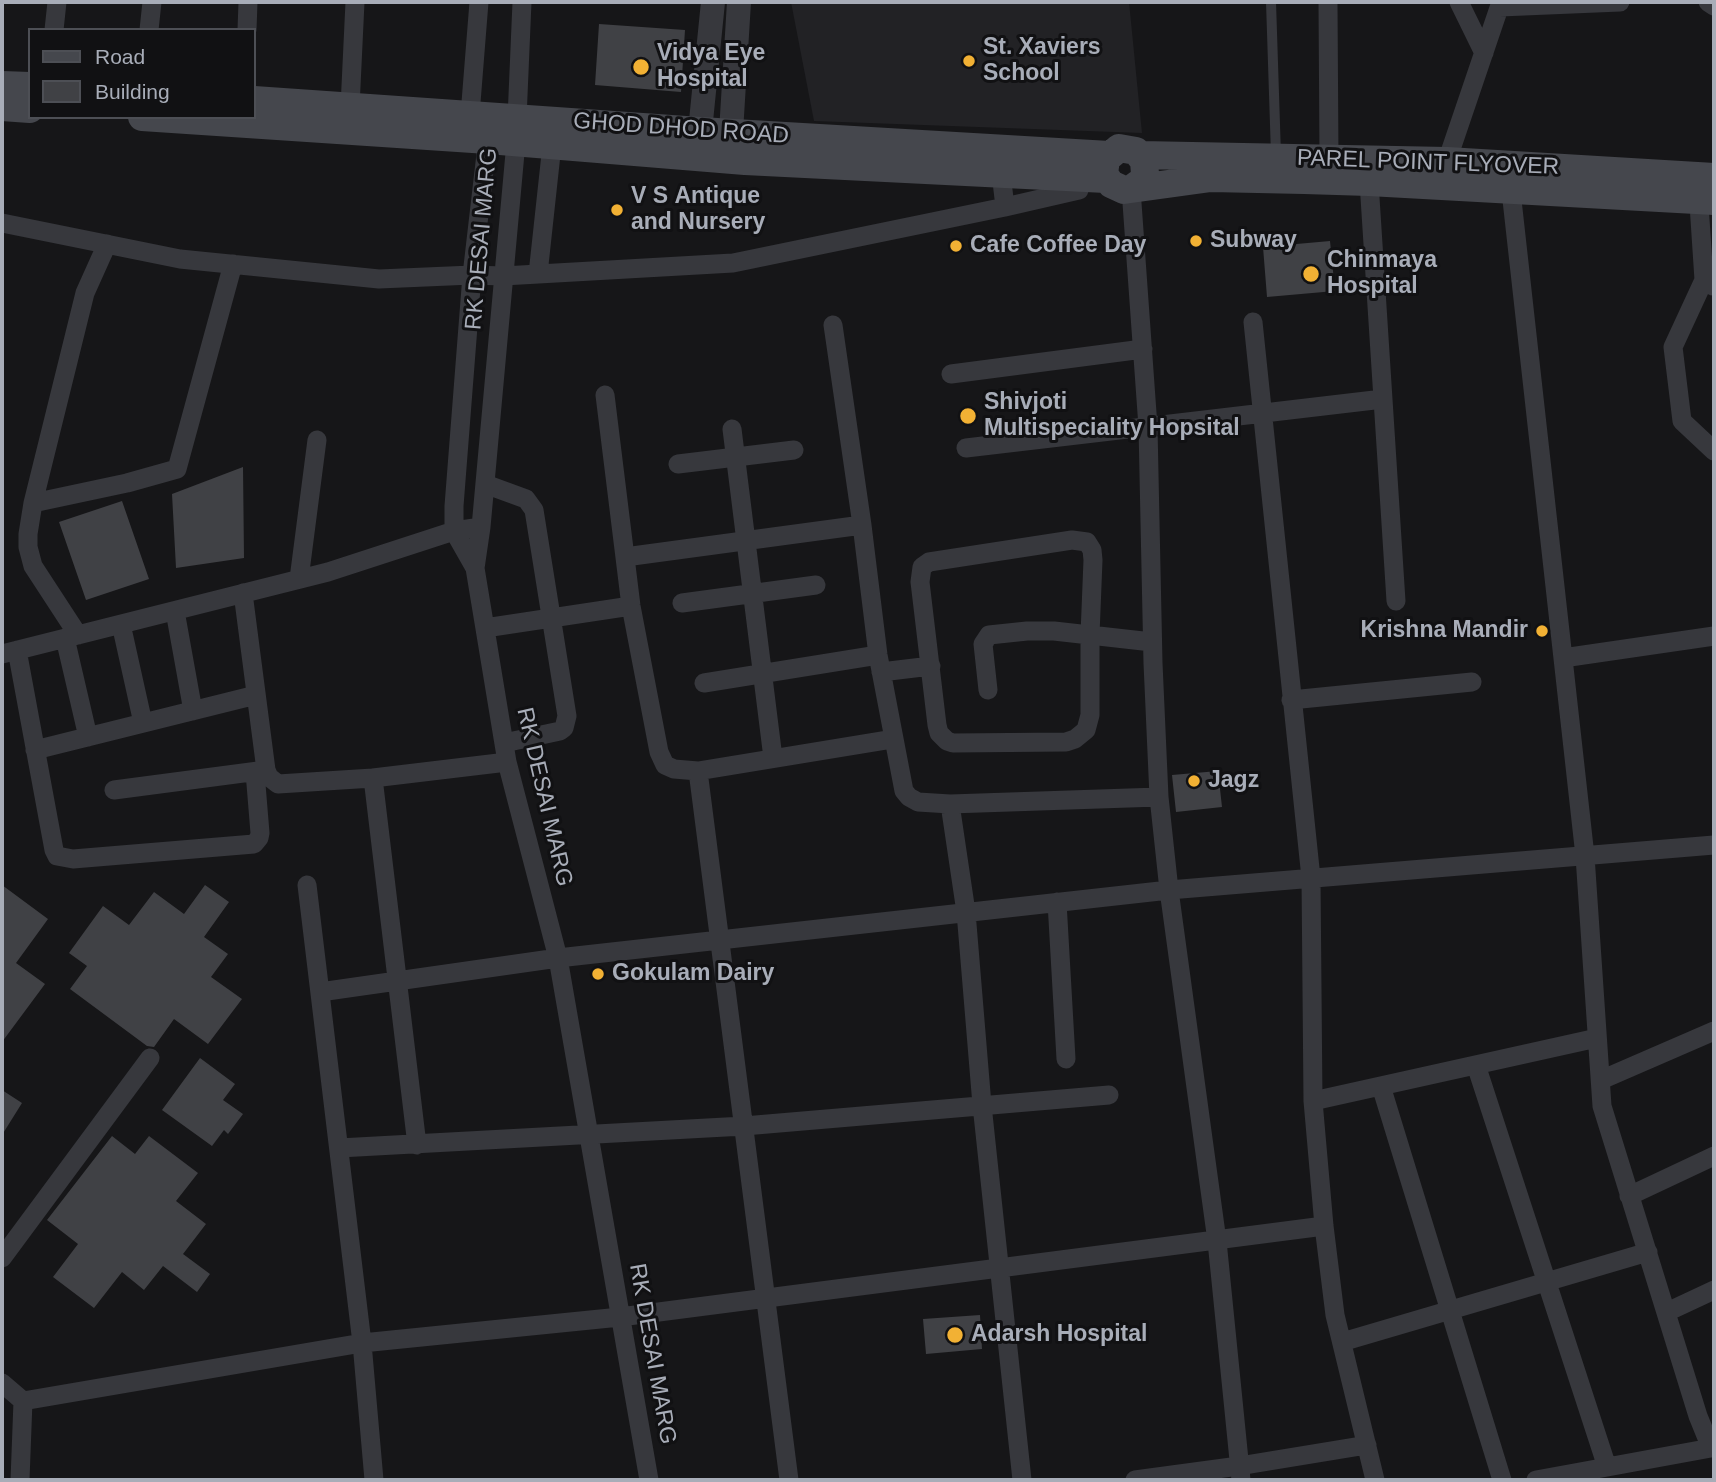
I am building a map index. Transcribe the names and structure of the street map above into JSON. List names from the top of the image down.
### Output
{
  "streets": {
    "main road": ["GHOD DHOD ROAD", "PAREL POINT FLYOVER"],
    "street": ["RK DESAI MARG"]
  },
  "crossings": [
    ["GHOD DHOD ROAD", "PAREL POINT FLYOVER"],
    ["GHOD DHOD ROAD", "RK DESAI MARG"]
  ],
  "places": [
    "St. Xaviers School",
    "Vidya Eye Hospital",
    "V S Antique and Nursery",
    "Subway",
    "Cafe Coffee Day",
    "Chinmaya Hospital",
    "Shivjoti Multispeciality Hopsital",
    "Krishna Mandir",
    "Jagz",
    "Gokulam Dairy",
    "Adarsh Hospital"
  ],
  "legend": ["Road", "Building"]
}
